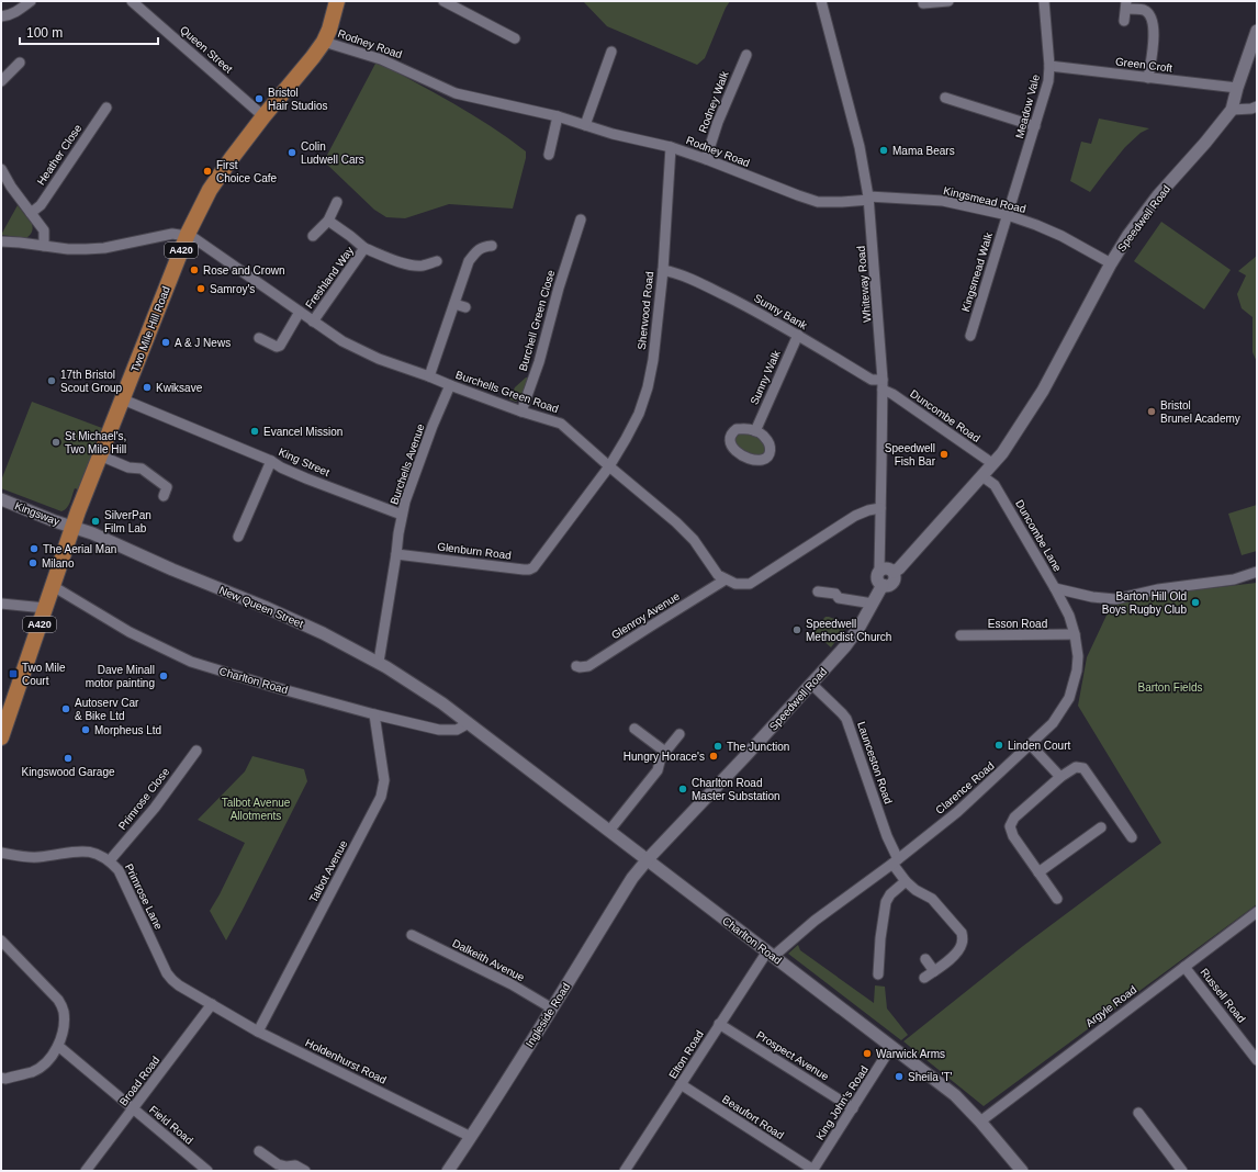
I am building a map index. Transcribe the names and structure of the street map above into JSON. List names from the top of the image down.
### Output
{
  "streets": {
    "main road": ["A420", "Two Mile Hill Road"],
    "street": [
      "Rodney Road",
      "Queen Street",
      "Green Croft",
      "Rodney Walk",
      "Meadow Vale",
      "Heather Close",
      "Kingsmead Road",
      "Speedwell Road",
      "Kingsmead Walk",
      "Freshland Way",
      "Whiteway Road",
      "Sherwood Road",
      "Sunny Bank",
      "Burchell Green Close",
      "Sunny Walk",
      "Burchells Green Road",
      "Duncombe Road",
      "King Street",
      "Burchells Avenue",
      "Kingsway",
      "Duncombe Lane",
      "Glenburn Road",
      "New Queen Street",
      "Glenroy Avenue",
      "Esson Road",
      "Charlton Road",
      "Launceston Road",
      "Clarence Road",
      "Primrose Close",
      "Talbot Avenue",
      "Primrose Lane",
      "Dalkeith Avenue",
      "Russell Road",
      "Argyle Road",
      "Ingleside Road",
      "Elton Road",
      "Prospect Avenue",
      "Holdenhurst Road",
      "Broad Road",
      "King John's Road",
      "Beaufort Road",
      "Field Road"
    ]
  },
  "crossings": [
    ["Rodney Road", "Rodney Walk"],
    ["Rodney Road", "Kingsmead Road"],
    ["Rodney Road", "Whiteway Road"],
    ["Rodney Road", "Sherwood Road"],
    ["Rodney Road", "Two Mile Hill Road"],
    ["Queen Street", "Two Mile Hill Road"],
    ["Green Croft", "Meadow Vale"],
    ["Green Croft", "Speedwell Road"],
    ["Meadow Vale", "Kingsmead Road"],
    ["Meadow Vale", "Kingsmead Walk"],
    ["Kingsmead Road", "Speedwell Road"],
    ["Kingsmead Road", "Kingsmead Walk"],
    ["Kingsmead Road", "Whiteway Road"],
    ["Speedwell Road", "Whiteway Road"],
    ["Speedwell Road", "Duncombe Road"],
    ["Speedwell Road", "Duncombe Lane"],
    ["Speedwell Road", "Charlton Road"],
    ["Speedwell Road", "Launceston Road"],
    ["Speedwell Road", "Ingleside Road"],
    ["Freshland Way", "Burchells Green Road"],
    ["Whiteway Road", "Sunny Bank"],
    ["Whiteway Road", "Duncombe Road"],
    ["Sherwood Road", "Sunny Bank"],
    ["Sherwood Road", "Burchells Green Road"],
    ["Sherwood Road", "Glenburn Road"],
    ["Sunny Bank", "Sunny Walk"],
    ["Sunny Bank", "Duncombe Road"],
    ["Burchell Green Close", "Burchells Green Road"],
    ["Two Mile Hill Road", "Burchells Green Road"],
    ["Two Mile Hill Road", "King Street"],
    ["Two Mile Hill Road", "Kingsway"],
    ["Two Mile Hill Road", "New Queen Street"],
    ["Two Mile Hill Road", "Charlton Road"],
    ["Burchells Green Road", "Burchells Avenue"],
    ["Burchells Green Road", "Glenburn Road"],
    ["Burchells Green Road", "Glenroy Avenue"],
    ["King Street", "Burchells Avenue"],
    ["Burchells Avenue", "Glenburn Road"],
    ["Kingsway", "New Queen Street"],
    ["Duncombe Lane", "Clarence Road"],
    ["New Queen Street", "Charlton Road"],
    ["Esson Road", "Clarence Road"],
    ["Charlton Road", "Clarence Road"],
    ["Charlton Road", "Talbot Avenue"],
    ["Charlton Road", "Argyle Road"],
    ["Charlton Road", "Ingleside Road"],
    ["Charlton Road", "Elton Road"],
    ["Charlton Road", "King John's Road"],
    ["Launceston Road", "Clarence Road"],
    ["Clarence Road", "Elton Road"],
    ["Primrose Close", "Primrose Lane"],
    ["Talbot Avenue", "Holdenhurst Road"],
    ["Primrose Lane", "Holdenhurst Road"],
    ["Primrose Lane", "Broad Road"],
    ["Dalkeith Avenue", "Ingleside Road"],
    ["Russell Road", "Argyle Road"],
    ["Ingleside Road", "Holdenhurst Road"],
    ["Elton Road", "Prospect Avenue"],
    ["Elton Road", "Beaufort Road"],
    ["Prospect Avenue", "King John's Road"],
    ["Holdenhurst Road", "Broad Road"],
    ["Broad Road", "Field Road"],
    ["King John's Road", "Beaufort Road"]
  ],
  "parks": ["Barton Fields", "Talbot Avenue Allotments"],
  "places": {
    "other": [
      "Bristol Hair Studios",
      "Mama Bears",
      "Colin Ludwell Cars",
      "First Choice Cafe",
      "Rose and Crown",
      "Samroy's",
      "A & J News",
      "17th Bristol Scout Group",
      "Kwiksave",
      "Bristol Brunel Academy",
      "Evancel Mission",
      "St Michael's, Two Mile Hill",
      "Speedwell Fish Bar",
      "SilverPan Film Lab",
      "The Aerial Man",
      "Milano",
      "Barton Hill Old Boys Rugby Club",
      "Speedwell Methodist Church",
      "Dave Minall motor painting",
      "Autoserv Car & Bike Ltd",
      "Morpheus Ltd",
      "Linden Court",
      "The Junction",
      "Hungry Horace's",
      "Kingswood Garage",
      "Charlton Road Master Substation",
      "Warwick Arms",
      "Sheila 'T'"
    ],
    "transit": ["Two Mile Court"]
  },
  "scale_bar": "100 m"
}
